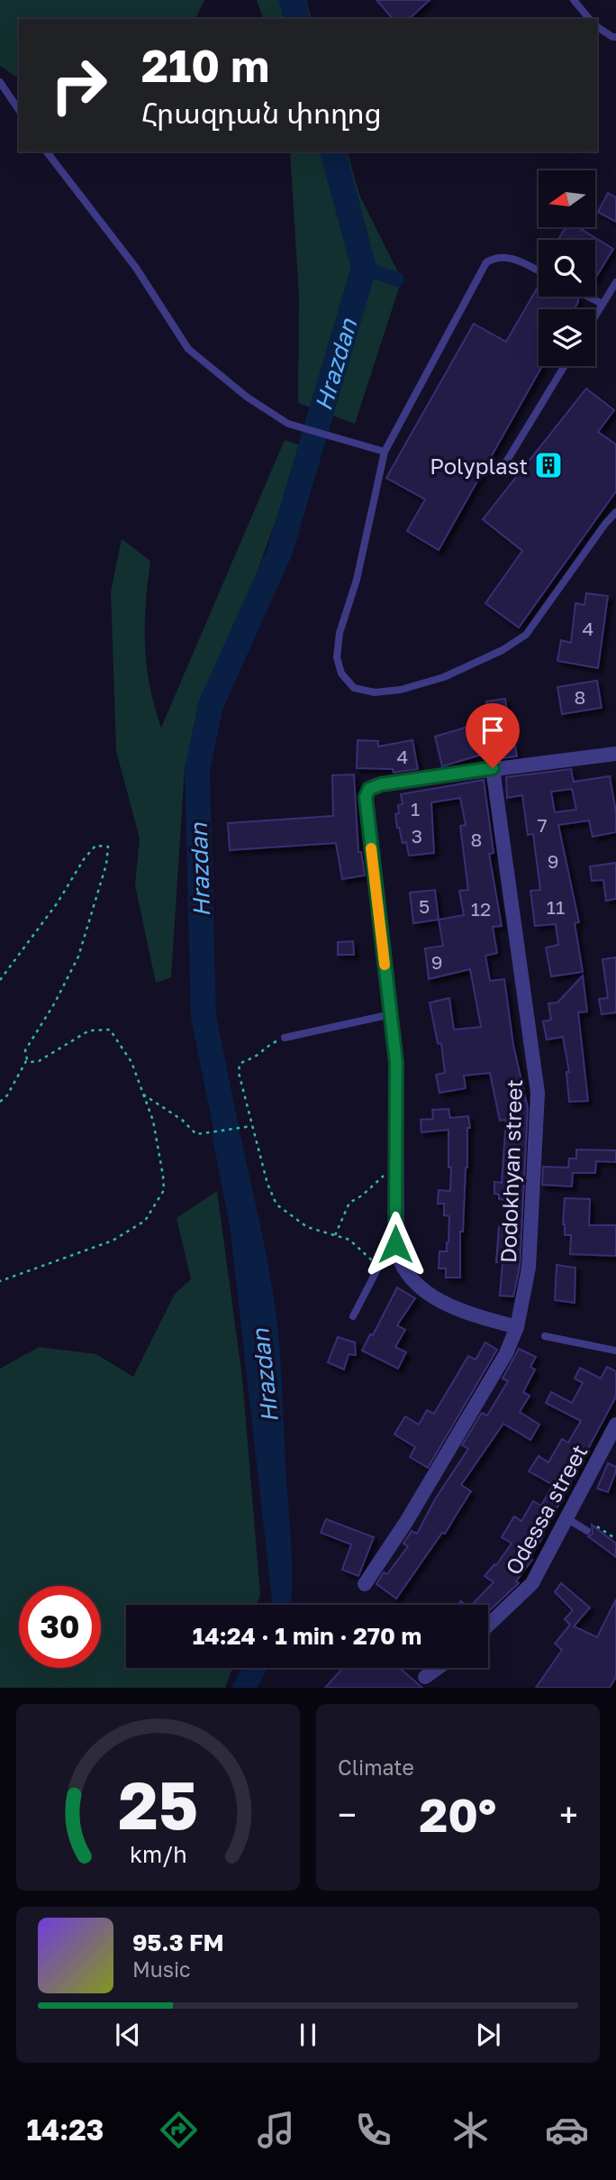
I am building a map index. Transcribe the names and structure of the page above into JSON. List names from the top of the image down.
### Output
{
  "streets": {
    "street": ["Dodokhyan street", "Odessa street"]
  },
  "water": ["Hrazdan"],
  "places": {
    "building": ["Polyplast"]
  },
  "house_numbers": [
    "4",
    "8",
    "4",
    "1",
    "7",
    "3",
    "8",
    "9",
    "5",
    "11",
    "12",
    "9"
  ],
  "north": "left",
  "page": {
    "turn": ["210 m", "Հրազդան փողոց"],
    "limit": "30",
    "trip": "14:24 · 1 min · 270 m",
    "tile": "Climate",
    "heat": ["−", "20°", "+"],
    "song": ["95.3 FM", "Music"],
    "tabs": "14:23",
    "gauge": ["25", "km/h"]
  }
}
